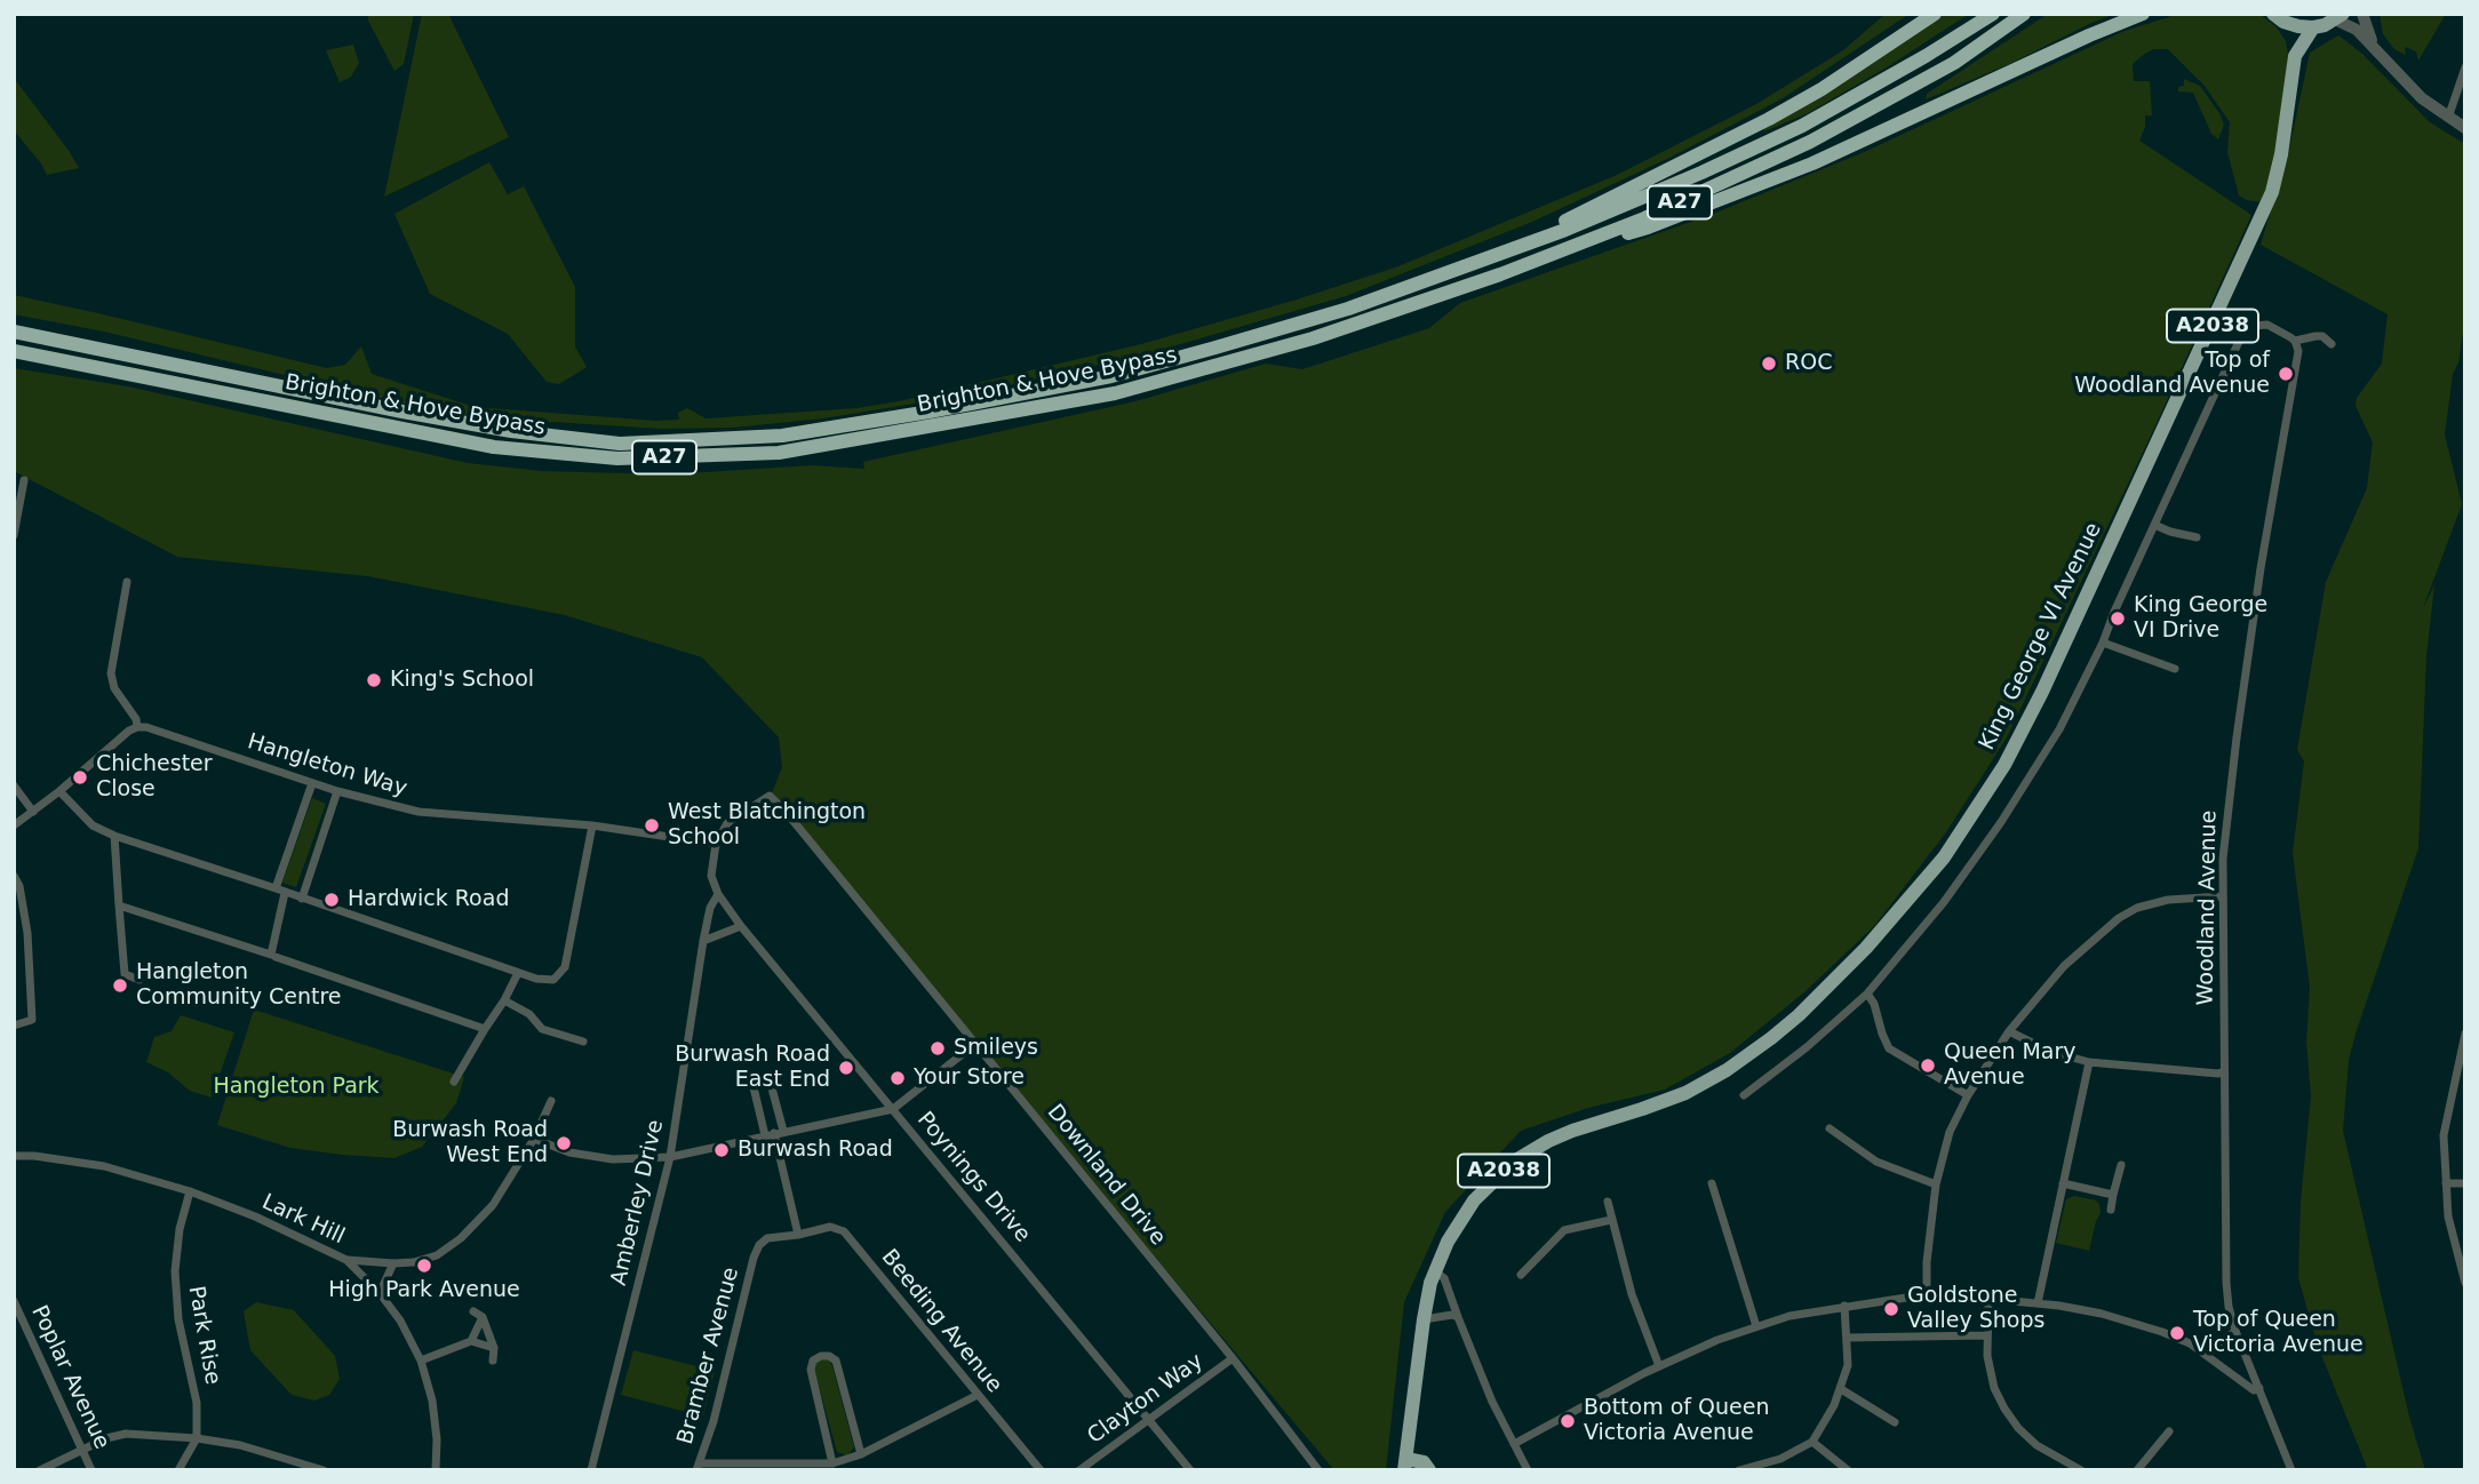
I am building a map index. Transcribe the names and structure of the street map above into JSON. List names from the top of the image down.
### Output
{
  "streets": {
    "highway": ["A27", "Brighton & Hove Bypass"],
    "main road": ["A2038", "King George VI Avenue"],
    "street": [
      "Hangleton Way",
      "Woodland Avenue",
      "Downland Drive",
      "Poynings Drive",
      "Amberley Drive",
      "Lark Hill",
      "Beeding Avenue",
      "Park Rise",
      "Bramber Avenue",
      "Poplar Avenue",
      "Clayton Way"
    ]
  },
  "crossings": [
    ["A27", "Brighton & Hove Bypass"],
    ["Hangleton Way", "Downland Drive"],
    ["Downland Drive", "Clayton Way"],
    ["Poynings Drive", "Amberley Drive"],
    ["Poynings Drive", "Clayton Way"],
    ["Lark Hill", "Park Rise"],
    ["Beeding Avenue", "Bramber Avenue"]
  ],
  "parks": ["Hangleton Park"],
  "places": [
    "ROC",
    "Top of Woodland Avenue",
    "King George VI Drive",
    "King's School",
    "Chichester Close",
    "West Blatchington School",
    "Hardwick Road",
    "Hangleton Community Centre",
    "Smileys",
    "Queen Mary Avenue",
    "Burwash Road East End",
    "Your Store",
    "Burwash Road West End",
    "Burwash Road",
    "High Park Avenue",
    "Goldstone Valley Shops",
    "Top of Queen Victoria Avenue",
    "Bottom of Queen Victoria Avenue"
  ]
}
